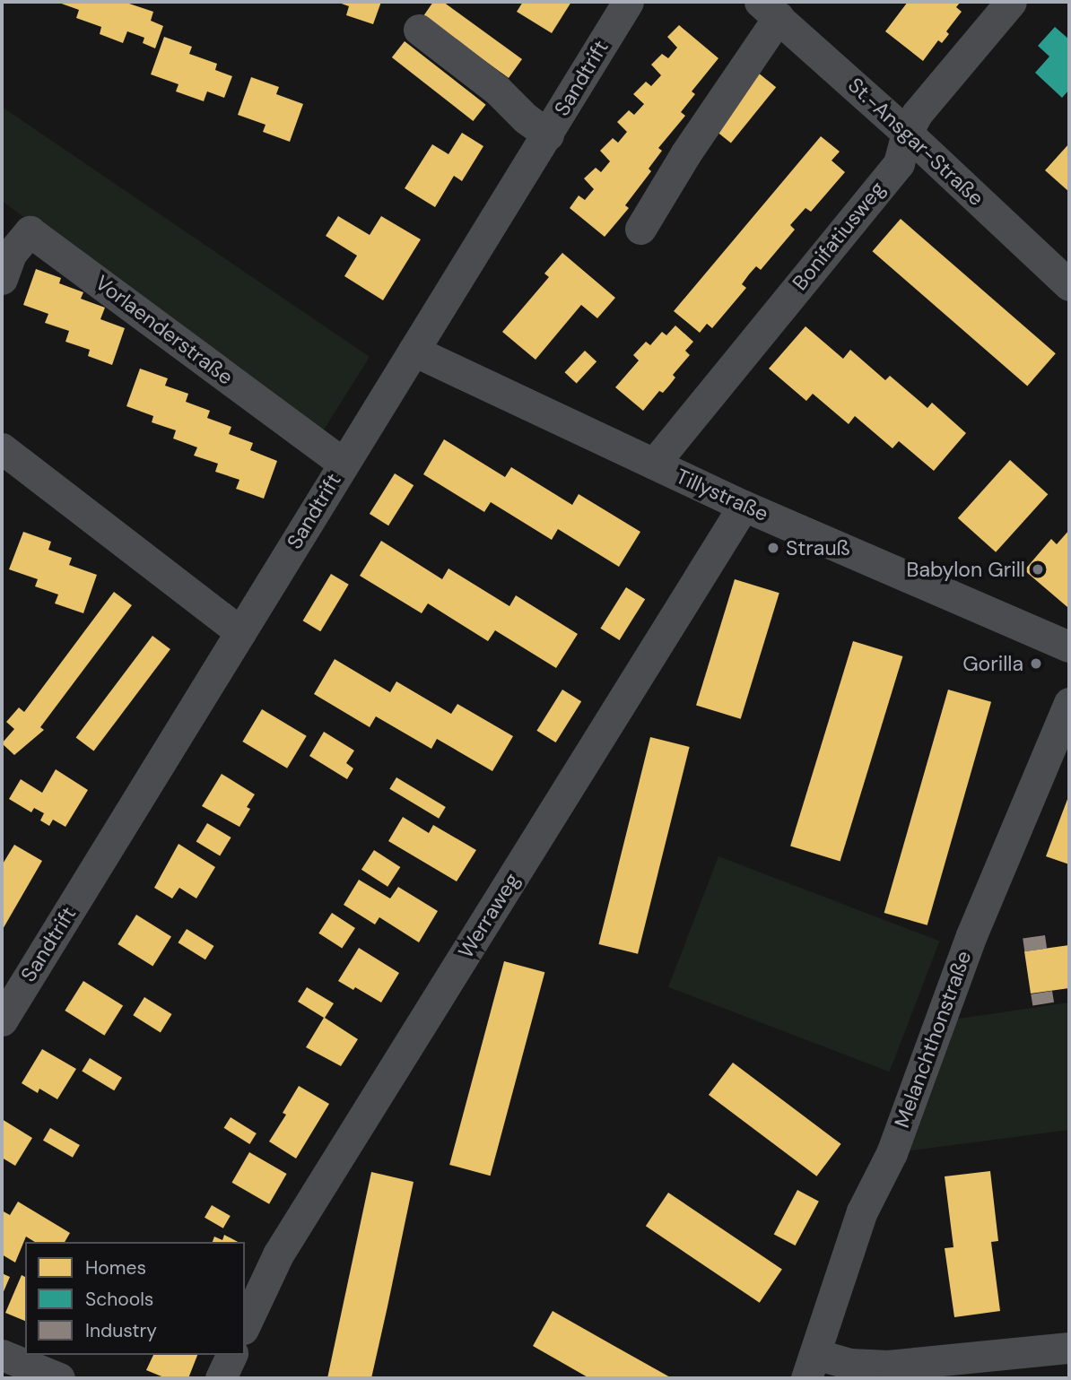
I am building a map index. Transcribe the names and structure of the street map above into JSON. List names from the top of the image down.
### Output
{
  "streets": {
    "street": [
      "Sandtrift",
      "St.-Ansgar-Straße",
      "Bonifatiusweg",
      "Vorlaenderstraße",
      "Tillystraße",
      "Werraweg",
      "Melanchthonstraße"
    ]
  },
  "crossings": [
    ["Sandtrift", "Vorlaenderstraße"],
    ["Sandtrift", "Tillystraße"],
    ["St.-Ansgar-Straße", "Bonifatiusweg"],
    ["Bonifatiusweg", "Tillystraße"],
    ["Tillystraße", "Werraweg"]
  ],
  "places": ["Strauß", "Babylon Grill", "Gorilla"],
  "legend": ["Homes", "Schools", "Industry"]
}
